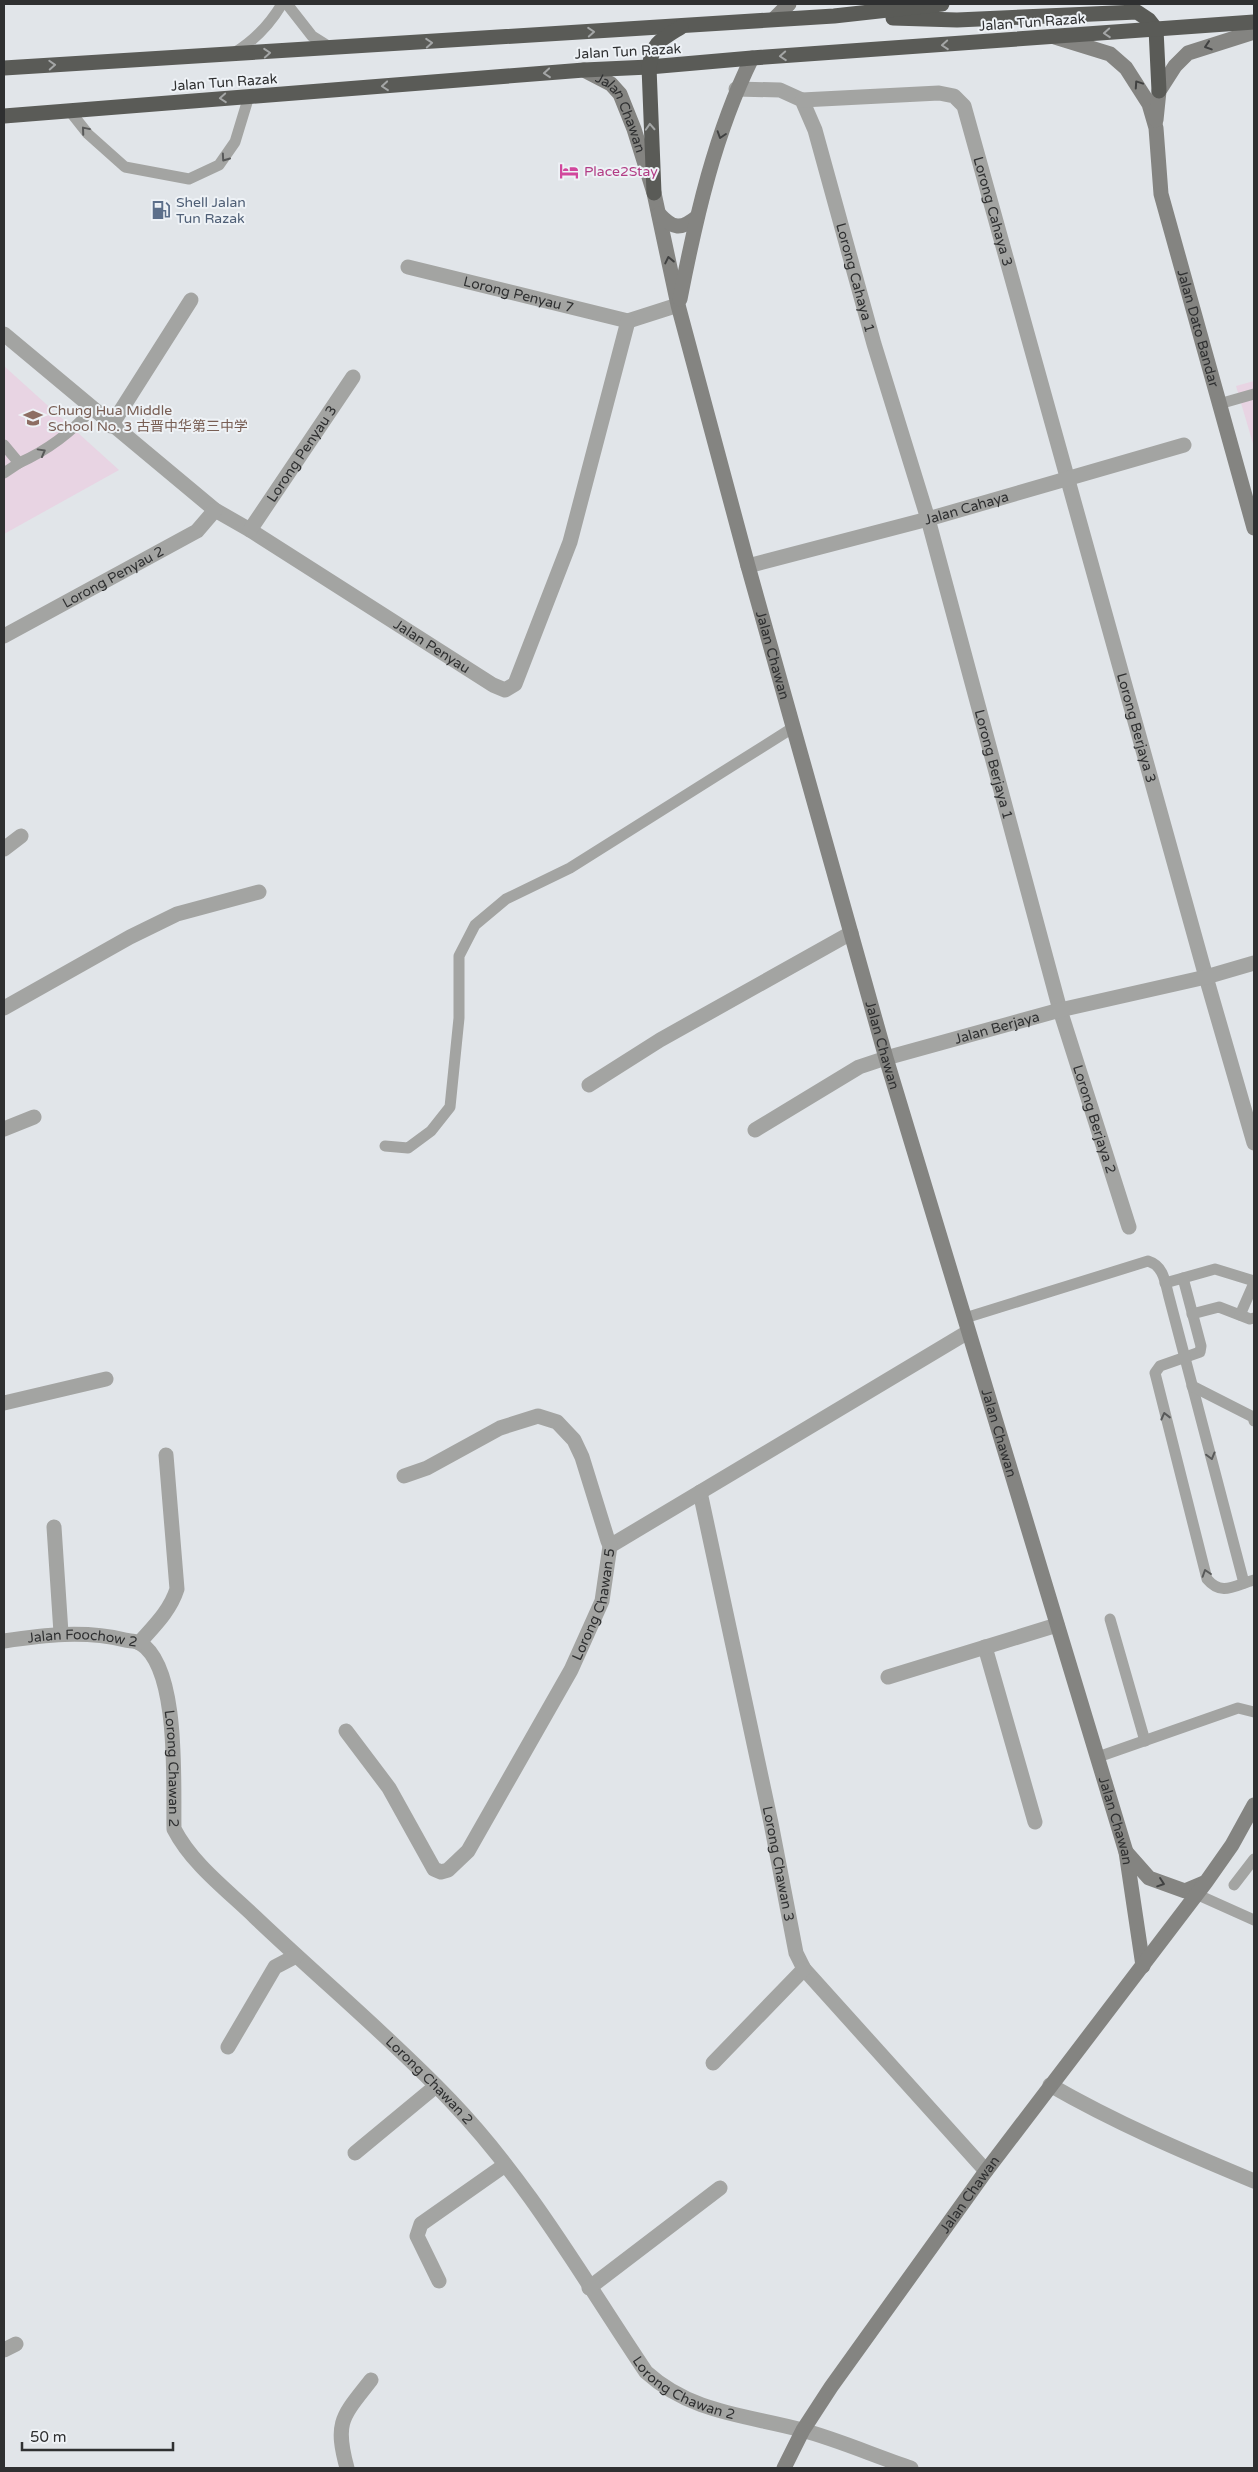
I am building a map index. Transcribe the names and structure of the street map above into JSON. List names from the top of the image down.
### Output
{
  "streets": {
    "highway": ["Jalan Tun Razak"],
    "street": [
      "Jalan Chawan",
      "Lorong Cahaya 3",
      "Lorong Cahaya 1",
      "Lorong Penyau 7",
      "Jalan Dato Bandar",
      "Lorong Penyau 3",
      "Jalan Cahaya",
      "Lorong Penyau 2",
      "Jalan Penyau",
      "Lorong Berjaya 3",
      "Lorong Berjaya 1",
      "Jalan Berjaya",
      "Lorong Berjaya 2",
      "Lorong Chawan 5",
      "Jalan Foochow 2",
      "Lorong Chawan 2",
      "Lorong Chawan 3"
    ]
  },
  "crossings": [
    ["Jalan Tun Razak", "Jalan Chawan"],
    ["Jalan Chawan", "Jalan Cahaya"],
    ["Jalan Chawan", "Jalan Berjaya"],
    ["Jalan Chawan", "Lorong Chawan 2"],
    ["Jalan Chawan", "Lorong Chawan 3"],
    ["Lorong Cahaya 3", "Lorong Cahaya 1"],
    ["Lorong Cahaya 3", "Jalan Cahaya"],
    ["Lorong Cahaya 3", "Lorong Berjaya 3"],
    ["Lorong Cahaya 1", "Jalan Cahaya"],
    ["Lorong Cahaya 1", "Lorong Berjaya 1"],
    ["Lorong Penyau 7", "Jalan Penyau"],
    ["Lorong Penyau 3", "Jalan Penyau"],
    ["Jalan Cahaya", "Lorong Berjaya 3"],
    ["Jalan Cahaya", "Lorong Berjaya 1"],
    ["Lorong Penyau 2", "Jalan Penyau"],
    ["Lorong Berjaya 3", "Jalan Berjaya"],
    ["Lorong Berjaya 1", "Jalan Berjaya"],
    ["Lorong Berjaya 1", "Lorong Berjaya 2"],
    ["Jalan Berjaya", "Lorong Berjaya 2"],
    ["Jalan Foochow 2", "Lorong Chawan 2"]
  ],
  "places": {
    "hotel": ["Place2Stay"],
    "fuel station": ["Shell Jalan Tun Razak"],
    "school or university": ["Chung Hua Middle School No. 3 古晋中华第三中学"]
  },
  "scale_bar": "50 m"
}
